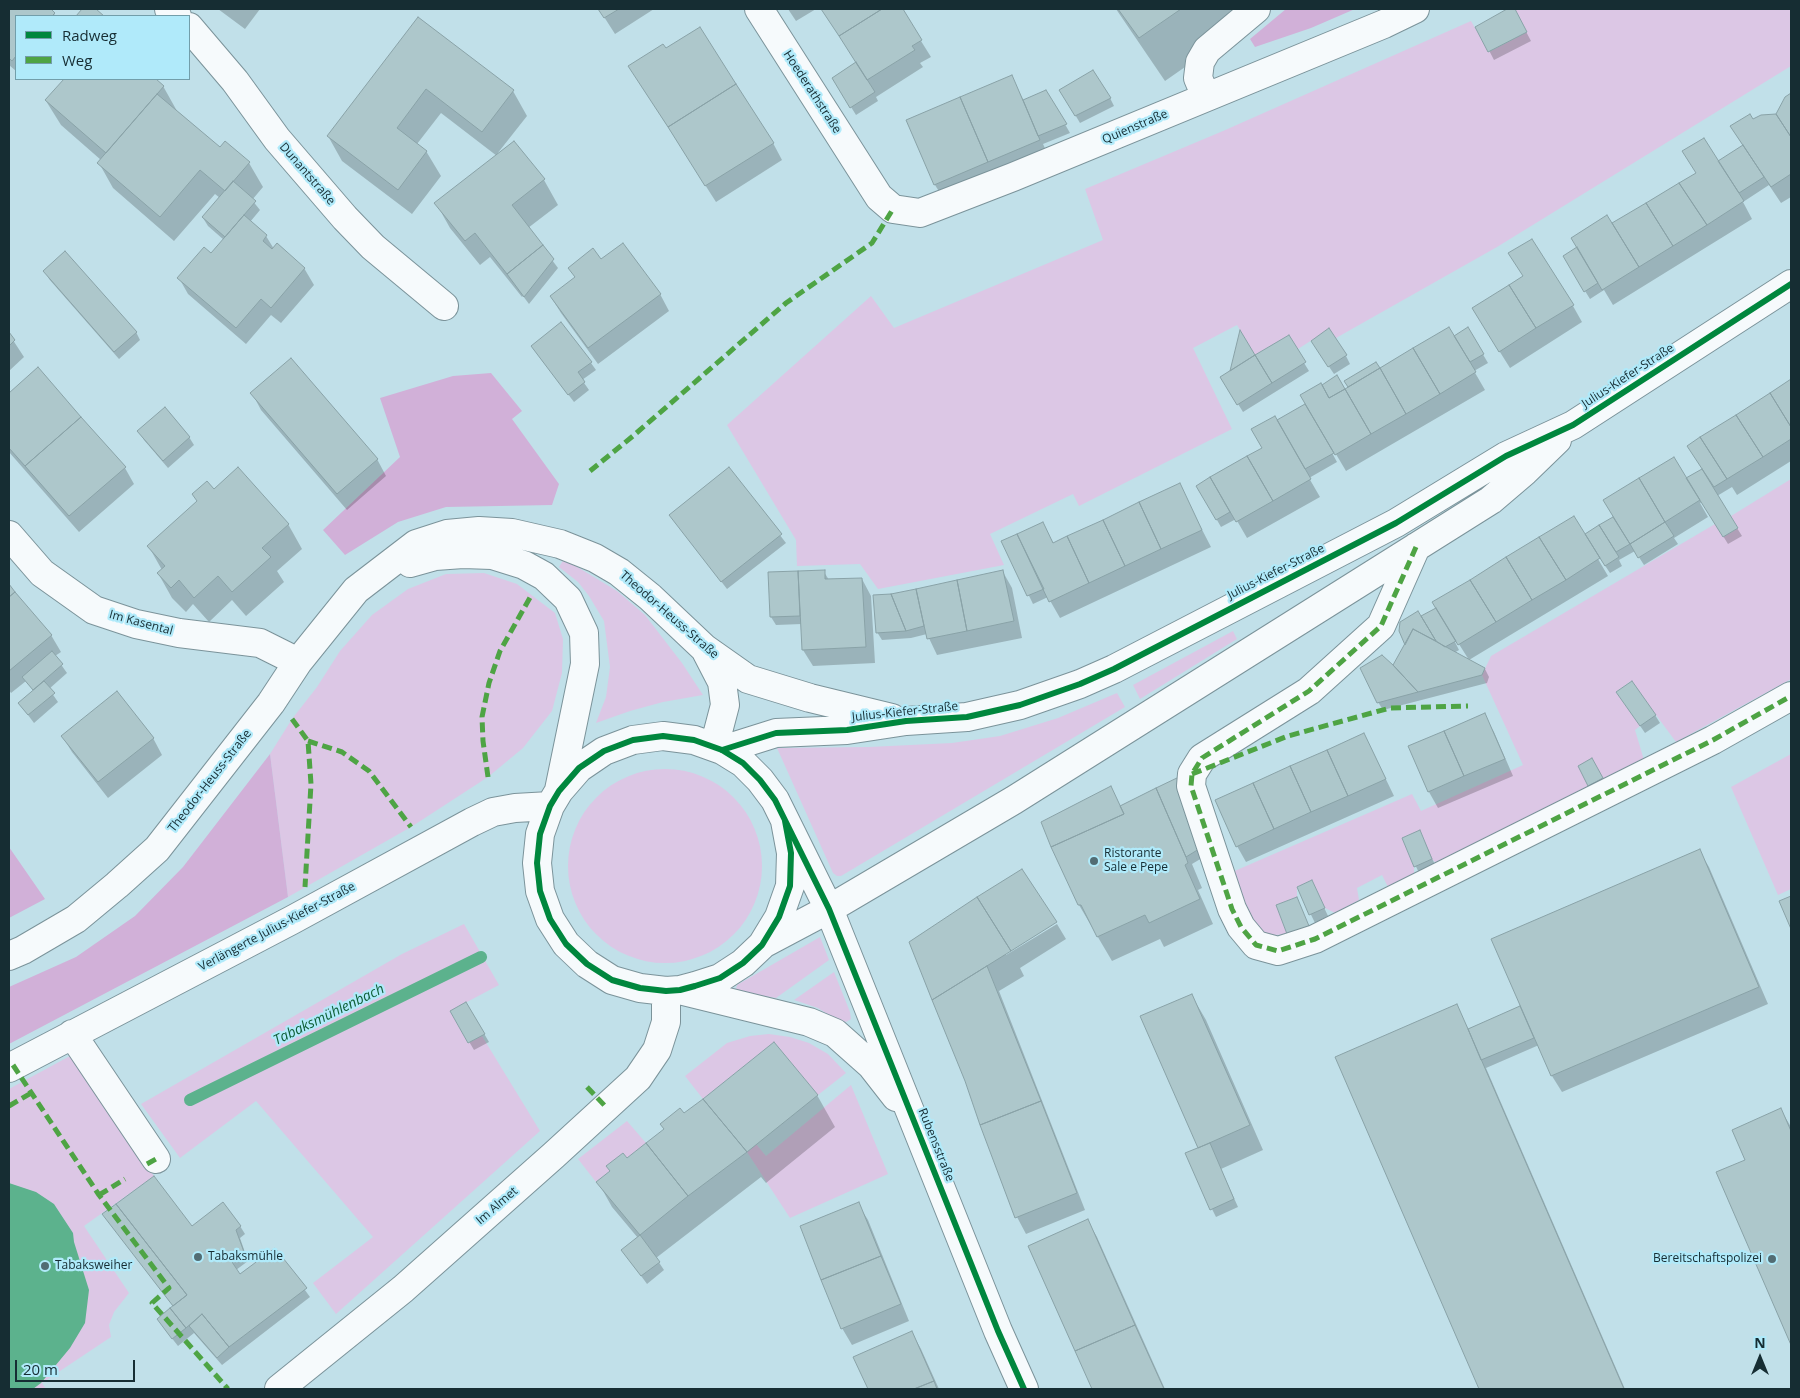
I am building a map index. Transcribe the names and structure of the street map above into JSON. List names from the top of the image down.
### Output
{
  "streets": {
    "street": [
      "Hoederathstraße",
      "Quienstraße",
      "Dunantstraße",
      "Julius-Kiefer-Straße",
      "Theodor-Heuss-Straße",
      "Im Kasental",
      "Verlängerte Julius-Kiefer-Straße",
      "Rubensstraße",
      "Im Almet"
    ]
  },
  "crossings": [
    ["Hoederathstraße", "Quienstraße"],
    ["Julius-Kiefer-Straße", "Theodor-Heuss-Straße"],
    ["Julius-Kiefer-Straße", "Verlängerte Julius-Kiefer-Straße"],
    ["Julius-Kiefer-Straße", "Rubensstraße"],
    ["Julius-Kiefer-Straße", "Im Almet"],
    ["Theodor-Heuss-Straße", "Im Kasental"],
    ["Theodor-Heuss-Straße", "Verlängerte Julius-Kiefer-Straße"],
    ["Rubensstraße", "Im Almet"]
  ],
  "water": ["Tabaksmühlenbach"],
  "places": [
    "Ristorante Sale e Pepe",
    "Tabaksmühle",
    "Bereitschaftspolizei",
    "Tabaksweiher"
  ],
  "legend": ["Radweg", "Weg"],
  "scale_bar": "20 m",
  "north": "top"
}
